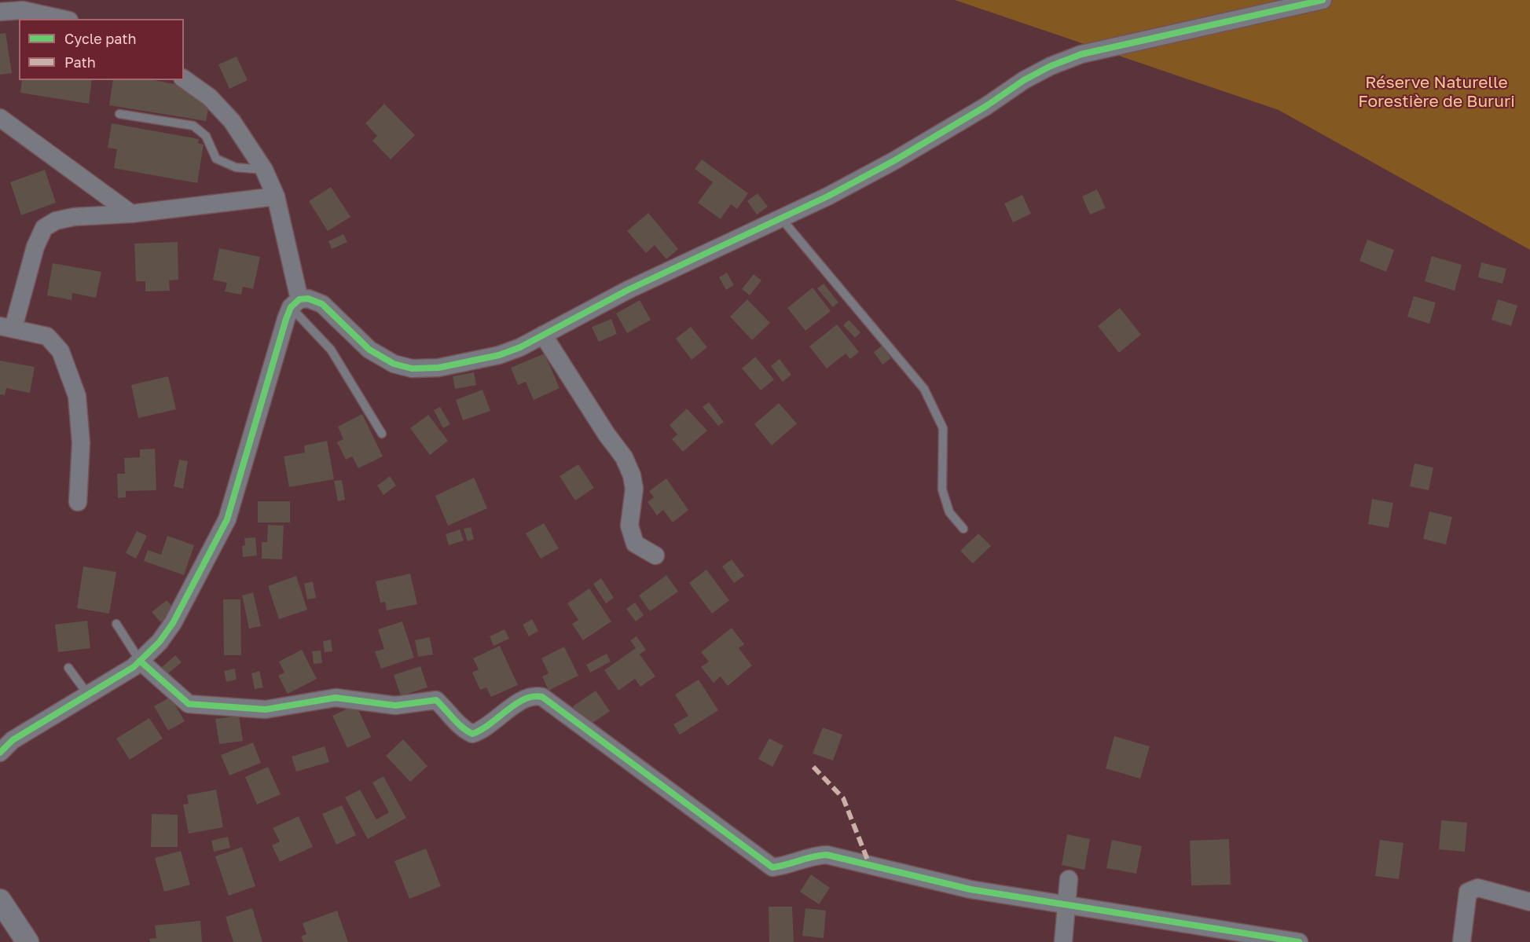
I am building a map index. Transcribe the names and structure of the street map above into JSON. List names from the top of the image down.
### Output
{
  "parks": ["Réserve Naturelle Forestière de Bururi"],
  "legend": ["Cycle path", "Path"]
}
